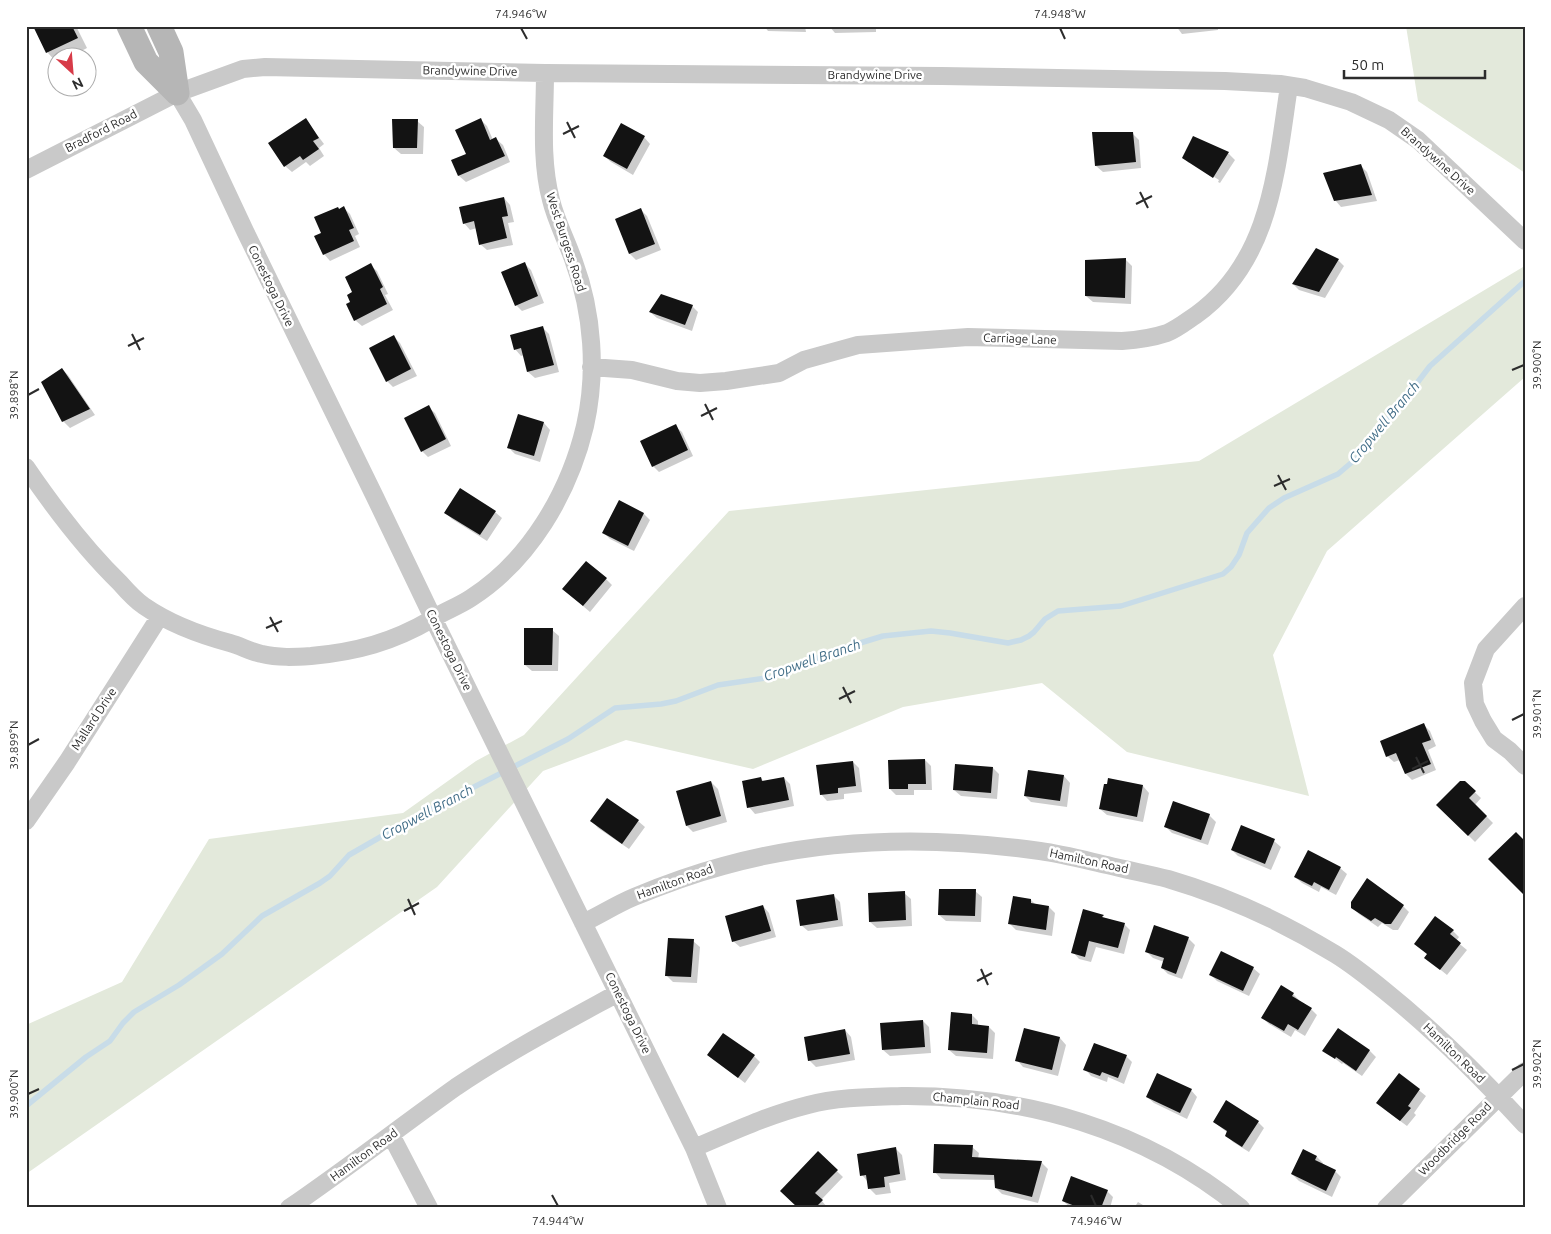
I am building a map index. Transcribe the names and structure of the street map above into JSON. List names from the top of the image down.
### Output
{
  "streets": {
    "street": [
      "Brandywine Drive",
      "Bradford Road",
      "West Burgess Road",
      "Conestoga Drive",
      "Carriage Lane",
      "Mallard Drive",
      "Hamilton Road",
      "Champlain Road",
      "Woodbridge Road"
    ]
  },
  "crossings": [
    ["Brandywine Drive", "Bradford Road"],
    ["Brandywine Drive", "West Burgess Road"],
    ["Brandywine Drive", "Conestoga Drive"],
    ["Brandywine Drive", "Carriage Lane"],
    ["Bradford Road", "Conestoga Drive"],
    ["West Burgess Road", "Conestoga Drive"],
    ["West Burgess Road", "Carriage Lane"],
    ["West Burgess Road", "Mallard Drive"],
    ["Conestoga Drive", "Hamilton Road"],
    ["Conestoga Drive", "Champlain Road"],
    ["Hamilton Road", "Woodbridge Road"]
  ],
  "water": ["Cropwell Branch"],
  "scale_bar": "50 m",
  "north": "bottom right",
  "coordinates": [
    "74.946°W",
    "74.948°W",
    "39.900°N",
    "39.898°N",
    "39.901°N",
    "39.899°N",
    "39.902°N",
    "74.944°W"
  ]
}
